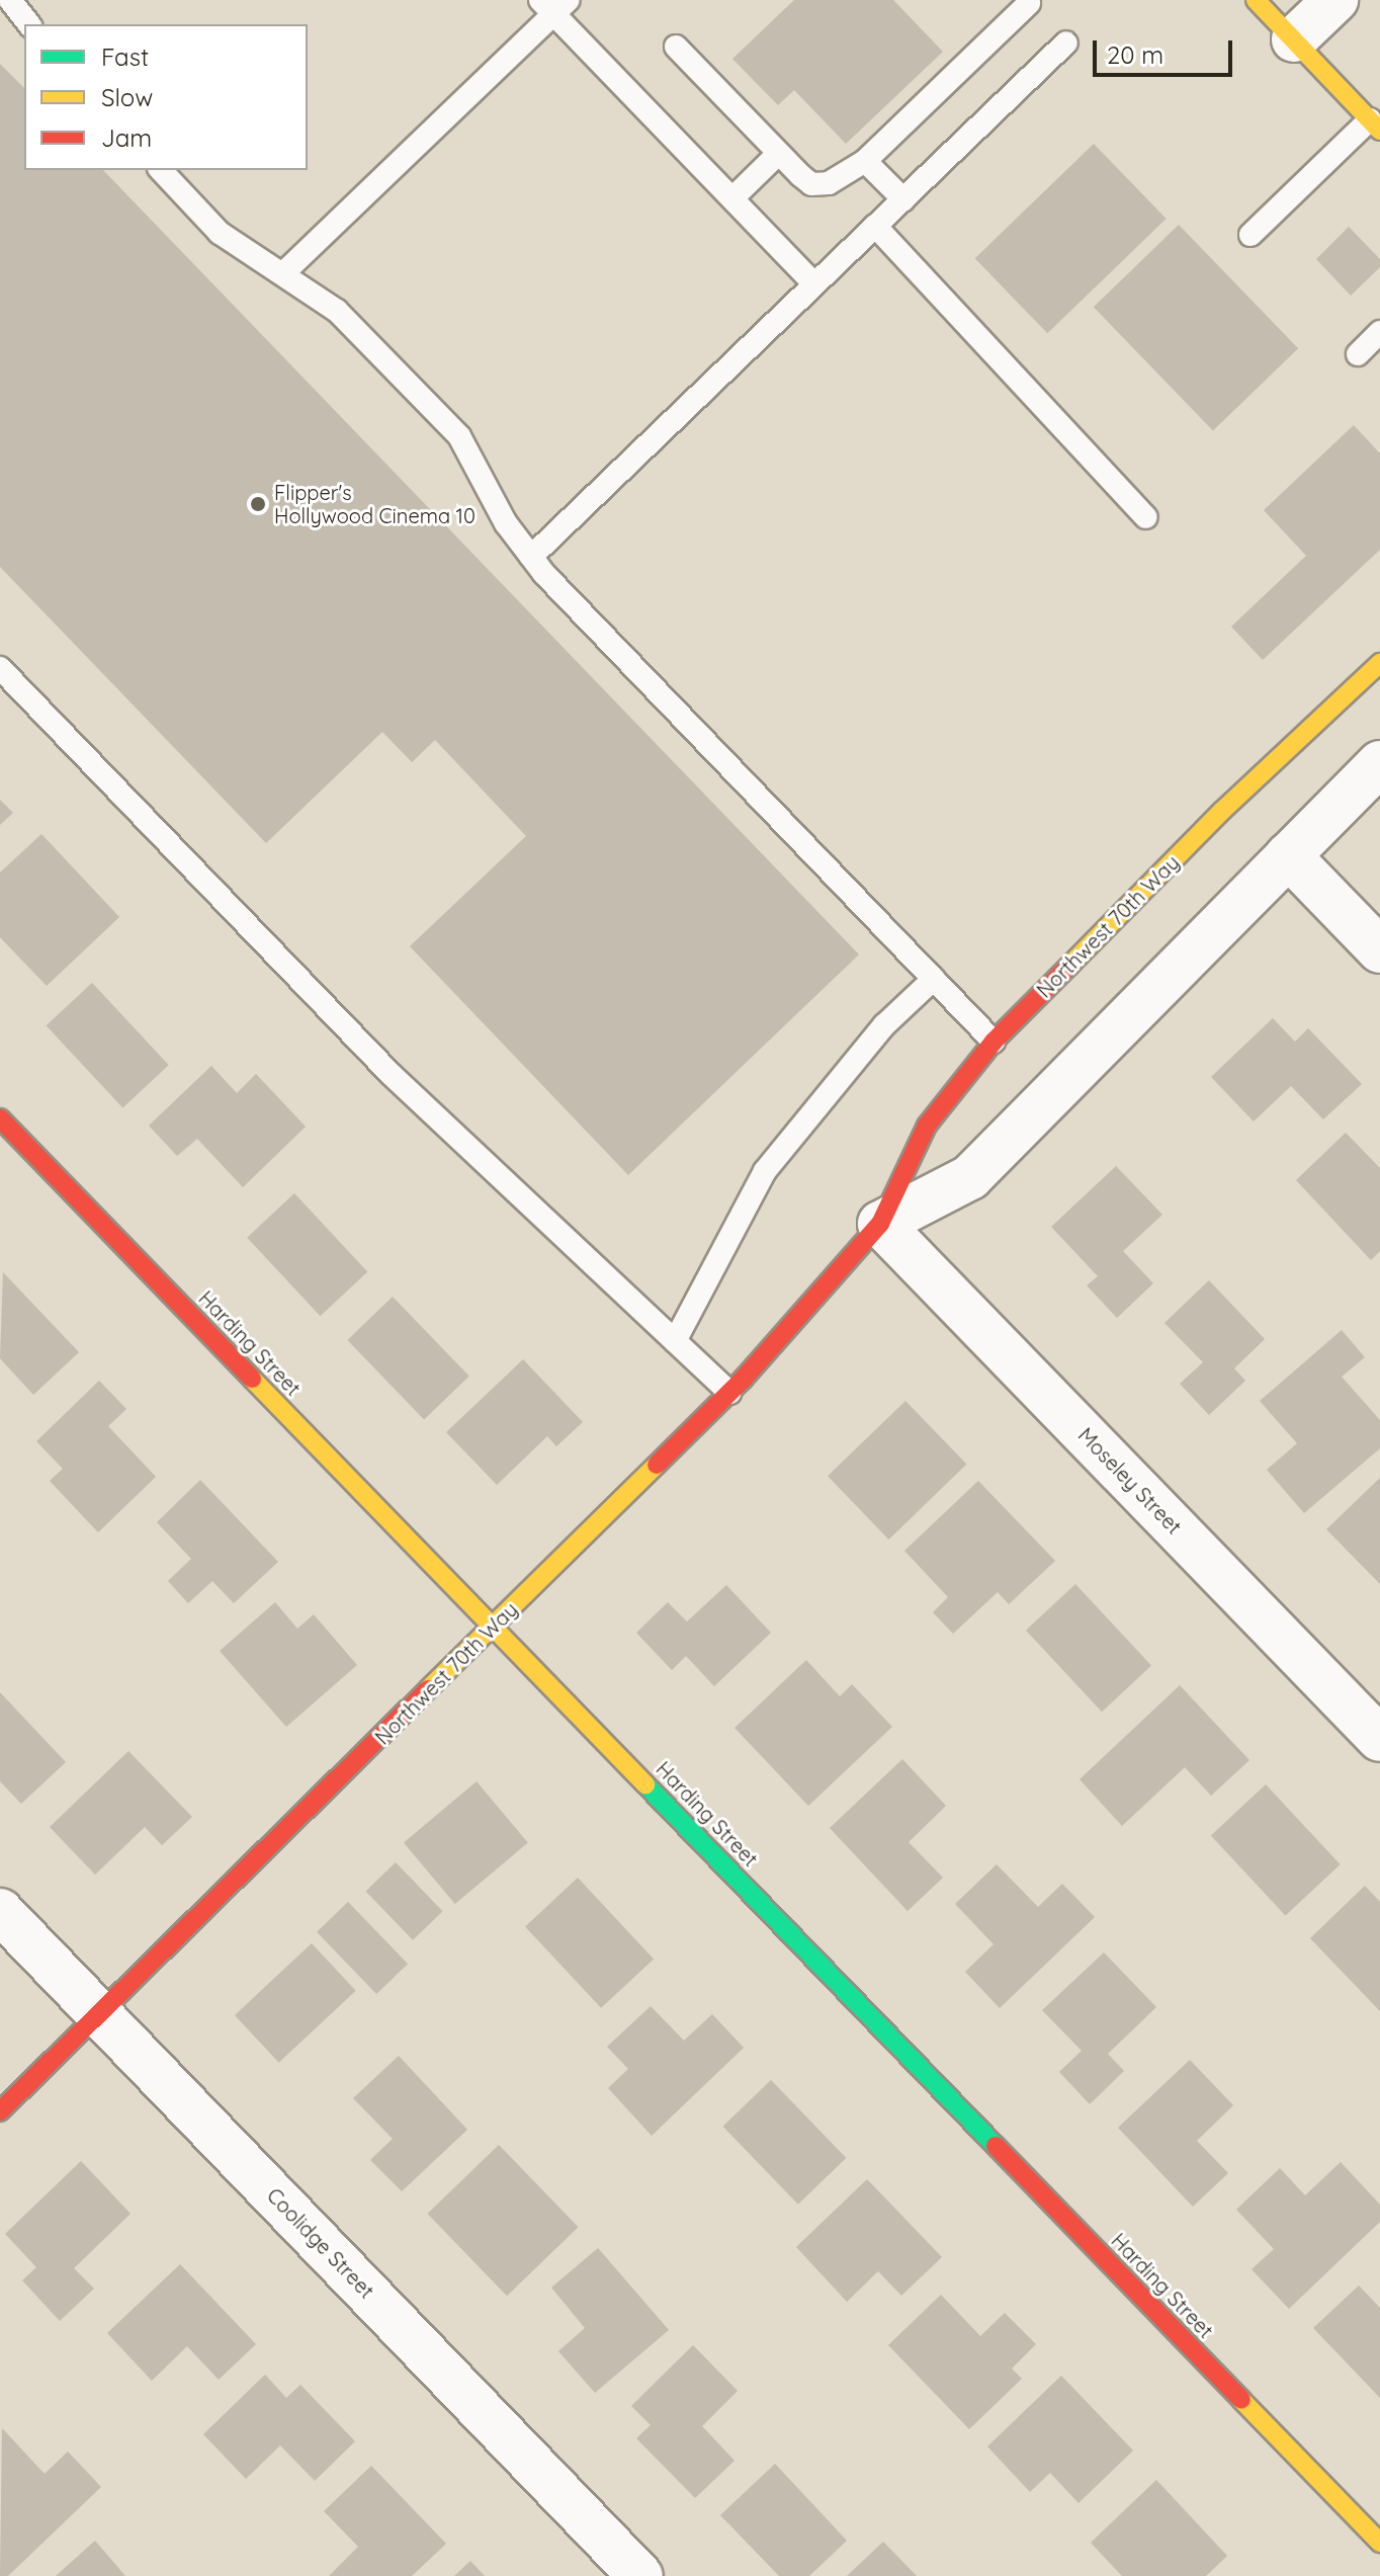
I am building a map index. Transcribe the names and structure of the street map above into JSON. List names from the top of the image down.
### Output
{
  "streets": {
    "street": [
      "Northwest 70th Way",
      "Harding Street",
      "Moseley Street",
      "Coolidge Street"
    ]
  },
  "crossings": [
    ["Northwest 70th Way", "Harding Street"],
    ["Northwest 70th Way", "Moseley Street"],
    ["Northwest 70th Way", "Coolidge Street"]
  ],
  "places": ["Flipper's Hollywood Cinema 10"],
  "legend": ["Fast", "Slow", "Jam"],
  "scale_bar": "20 m"
}
